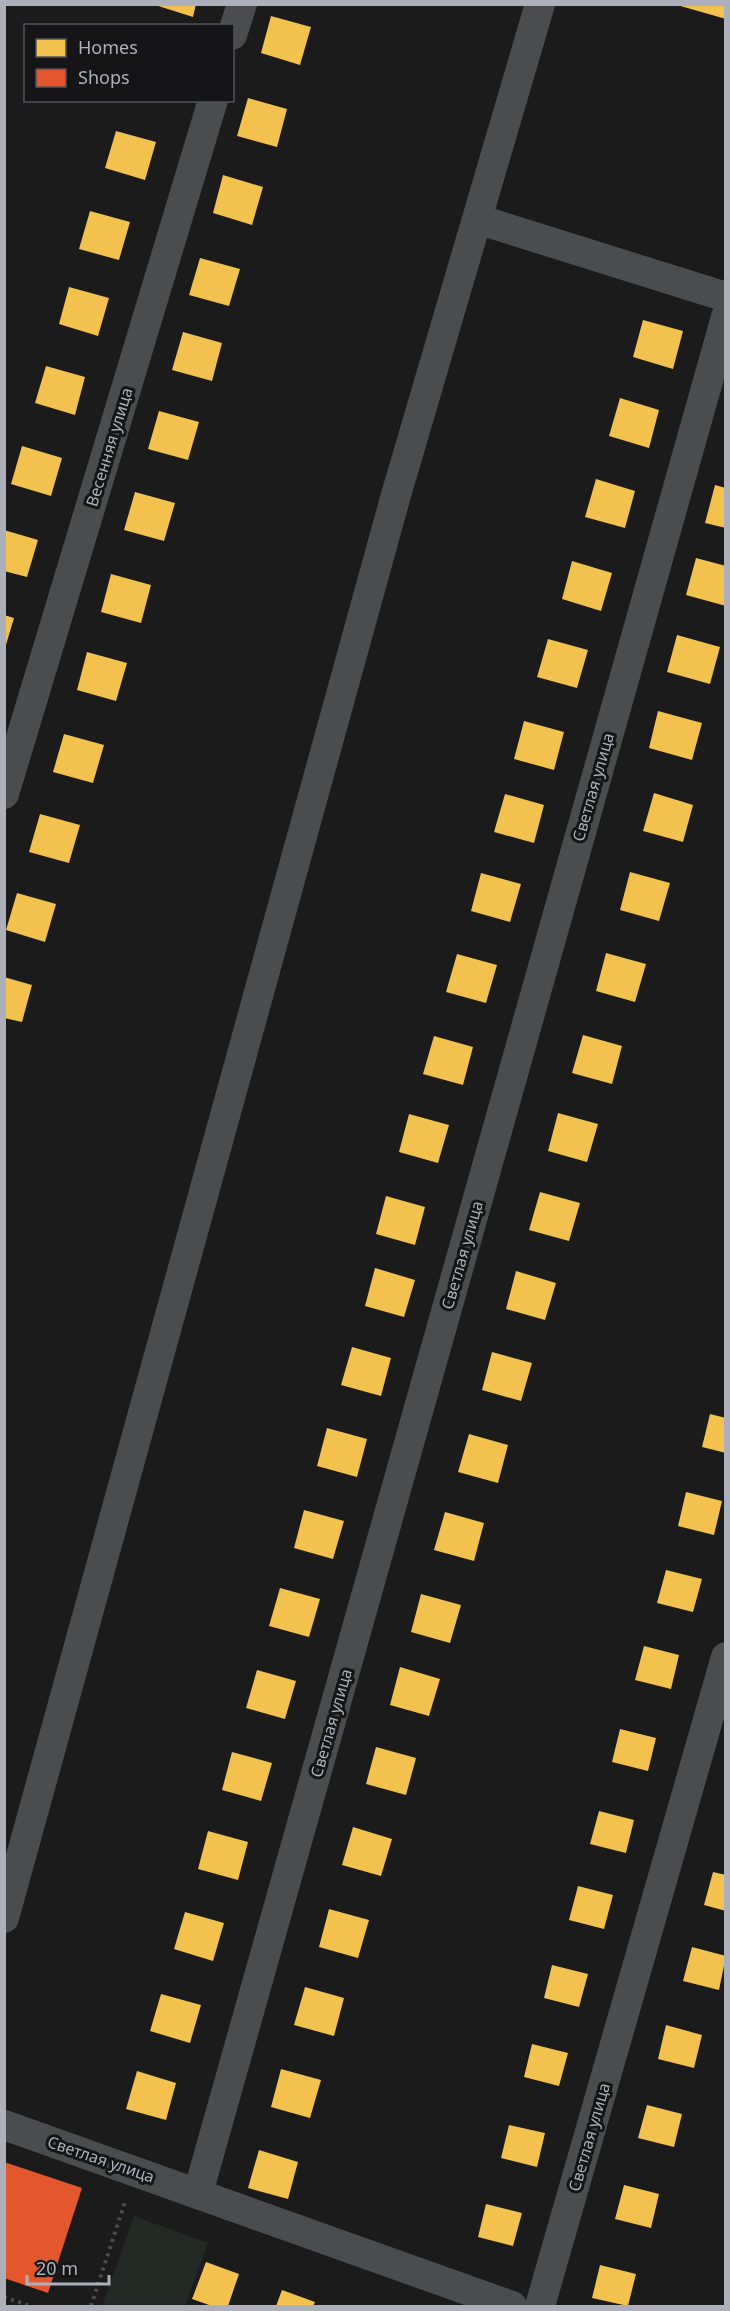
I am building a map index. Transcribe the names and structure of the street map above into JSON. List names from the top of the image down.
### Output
{
  "streets": {
    "street": ["Весенняя улица", "Светлая улица"]
  },
  "legend": ["Homes", "Shops"],
  "scale_bar": "20 m"
}
